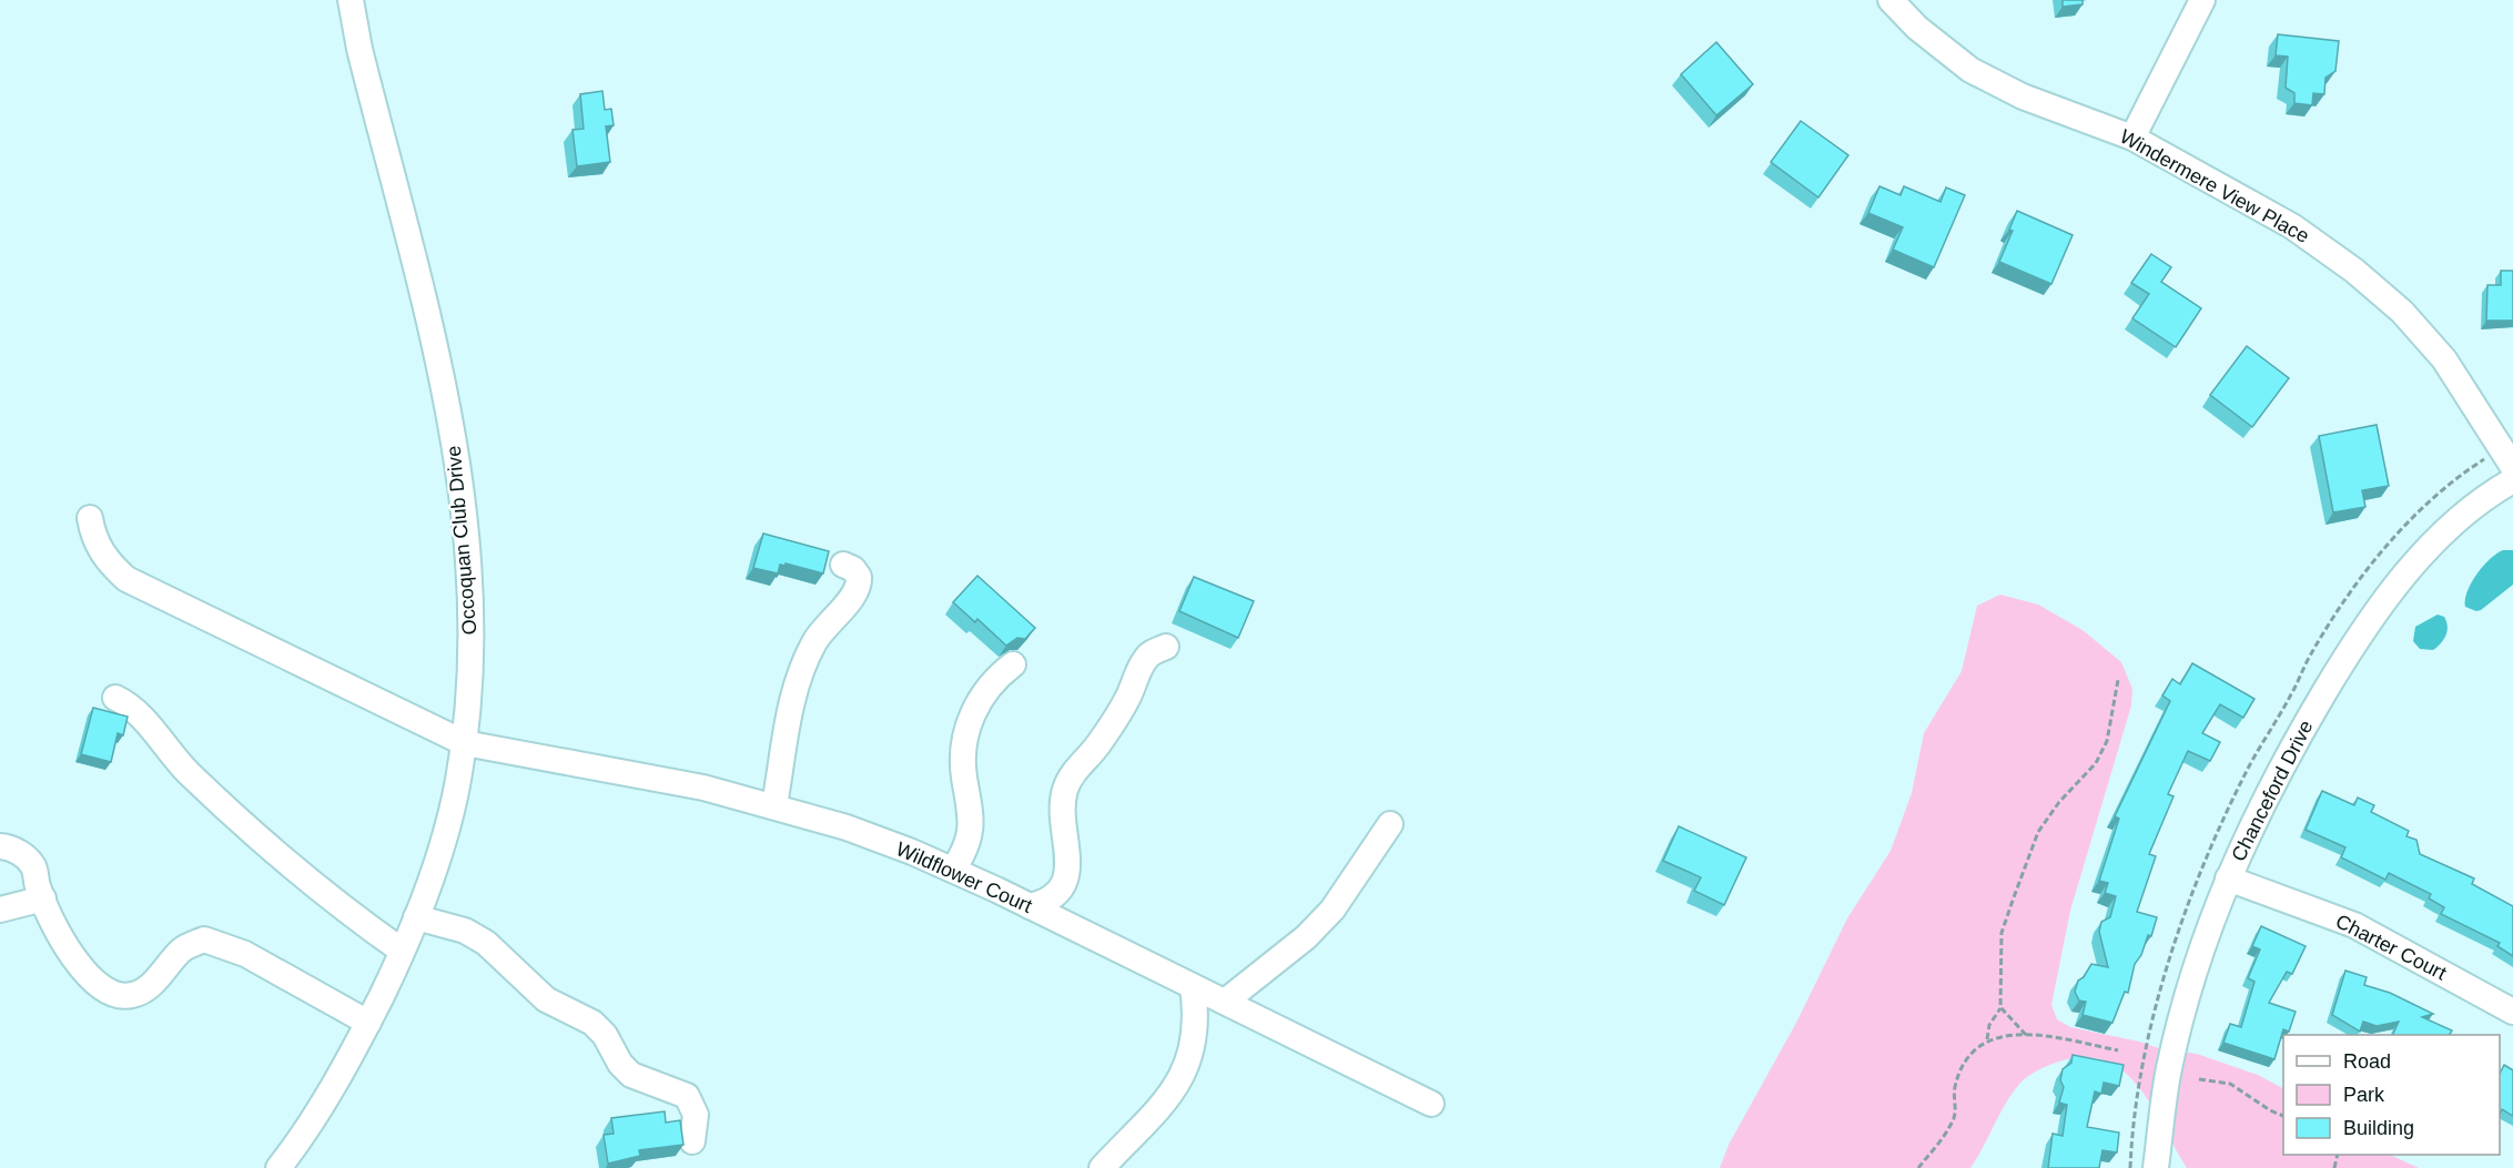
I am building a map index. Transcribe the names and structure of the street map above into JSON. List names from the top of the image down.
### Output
{
  "streets": {
    "street": [
      "Windermere View Place",
      "Occoquan Club Drive",
      "Chanceford Drive",
      "Wildflower Court",
      "Charter Court"
    ]
  },
  "crossings": [
    ["Occoquan Club Drive", "Wildflower Court"],
    ["Chanceford Drive", "Charter Court"]
  ],
  "legend": ["Road", "Park", "Building"]
}
